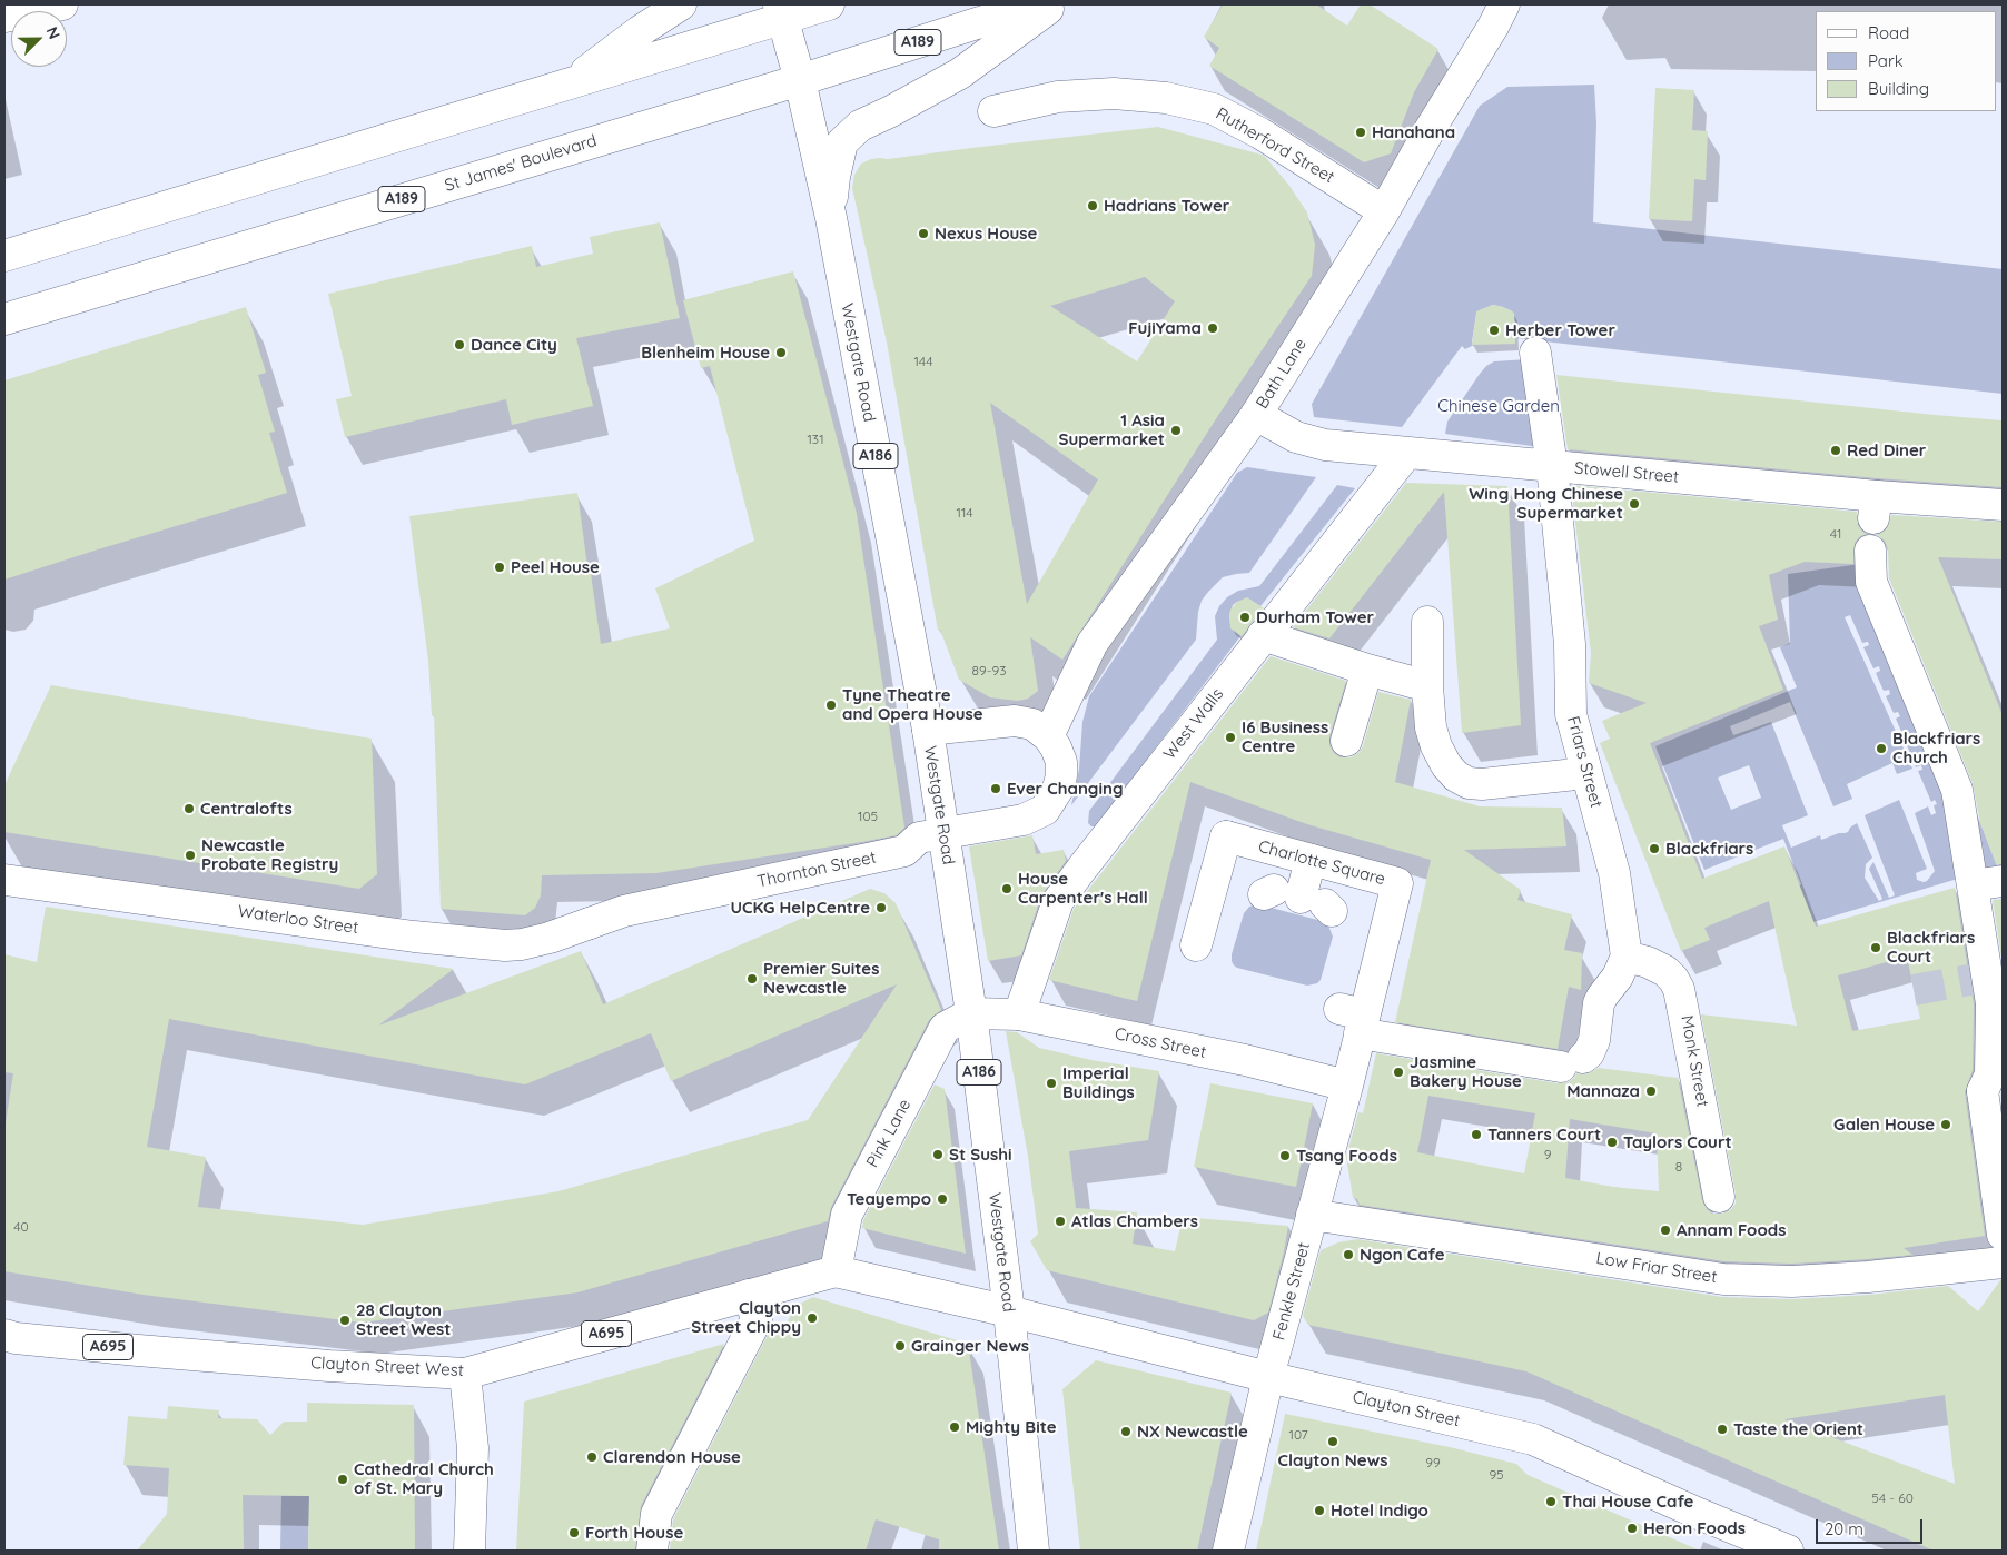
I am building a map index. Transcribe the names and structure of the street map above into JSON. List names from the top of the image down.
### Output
{
  "streets": {
    "street": [
      "A189",
      "Rutherford Street",
      "St James' Boulevard",
      "Westgate Road",
      "Bath Lane",
      "A186",
      "Stowell Street",
      "West Walls",
      "Friars Street",
      "Charlotte Square",
      "Thornton Street",
      "Waterloo Street",
      "Cross Street",
      "Monk Street",
      "Pink Lane",
      "Low Friar Street",
      "Fenkle Street",
      "A695",
      "Clayton Street West",
      "Clayton Street"
    ]
  },
  "crossings": [
    ["Rutherford Street", "Bath Lane"],
    ["St James' Boulevard", "Westgate Road"],
    ["Westgate Road", "Thornton Street"],
    ["Westgate Road", "Cross Street"],
    ["Westgate Road", "Pink Lane"],
    ["Westgate Road", "Clayton Street West"],
    ["Westgate Road", "Clayton Street"],
    ["Bath Lane", "Stowell Street"],
    ["Stowell Street", "West Walls"],
    ["Stowell Street", "Friars Street"],
    ["West Walls", "Cross Street"],
    ["Friars Street", "Monk Street"],
    ["Charlotte Square", "Fenkle Street"],
    ["Thornton Street", "Waterloo Street"],
    ["Cross Street", "Pink Lane"],
    ["Cross Street", "Fenkle Street"],
    ["Pink Lane", "Clayton Street West"],
    ["Low Friar Street", "Fenkle Street"],
    ["Fenkle Street", "Clayton Street"],
    ["Clayton Street West", "Clayton Street"]
  ],
  "parks": ["Chinese Garden"],
  "places": [
    "Hanahana",
    "Hadrians Tower",
    "Nexus House",
    "FujiYama",
    "Herber Tower",
    "Dance City",
    "Blenheim House",
    "1 Asia Supermarket",
    "Red Diner",
    "Wing Hong Chinese Supermarket",
    "Peel House",
    "Durham Tower",
    "Tyne Theatre and Opera House",
    "I6 Business Centre",
    "Blackfriars Church",
    "Ever Changing",
    "Centralofts",
    "Blackfriars",
    "Newcastle Probate Registry",
    "House Carpenter's Hall",
    "UCKG HelpCentre",
    "Blackfriars Court",
    "Premier Suites Newcastle",
    "Jasmine Bakery House",
    "Imperial Buildings",
    "Mannaza",
    "Galen House",
    "Tanners Court",
    "Taylors Court",
    "St Sushi",
    "Tsang Foods",
    "Teayempo",
    "Atlas Chambers",
    "Annam Foods",
    "Ngon Cafe",
    "Clayton Street Chippy",
    "28 Clayton Street West",
    "Grainger News",
    "Mighty Bite",
    "Taste the Orient",
    "NX Newcastle",
    "Clayton News",
    "Clarendon House",
    "Cathedral Church of St. Mary",
    "Thai House Cafe",
    "Hotel Indigo",
    "Heron Foods",
    "Forth House"
  ],
  "house_numbers": [
    "144",
    "131",
    "114",
    "41",
    "89-93",
    "105",
    "9",
    "8",
    "40",
    "107",
    "99",
    "95",
    "54 - 60"
  ],
  "legend": ["Road", "Park", "Building"],
  "scale_bar": "20 m",
  "north": "top right"
}
